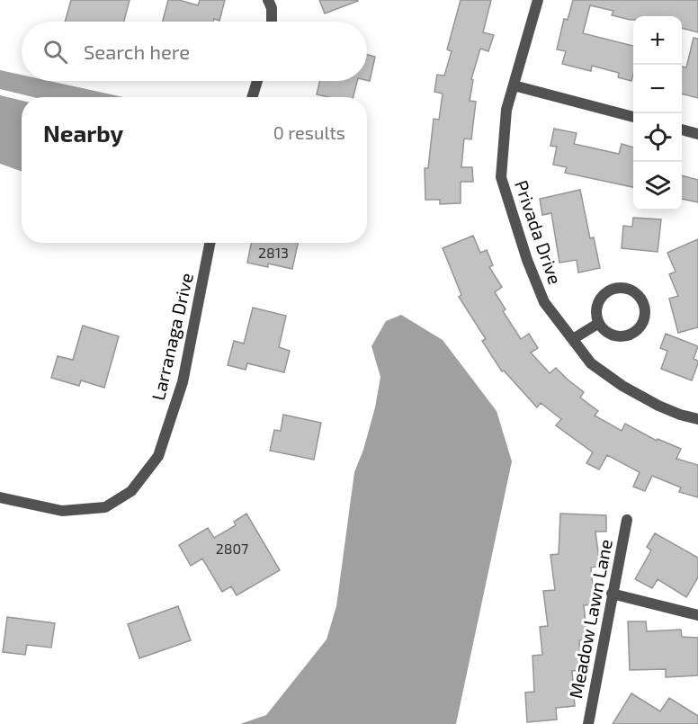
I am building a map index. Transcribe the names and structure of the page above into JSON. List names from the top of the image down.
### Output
{
  "streets": {
    "street": ["Privada Drive", "Larranaga Drive", "Meadow Lawn Lane"]
  },
  "house_numbers": ["2813", "2807"],
  "page": {
    "map_buttons": ["+", "−"],
    "search": "Search here",
    "heading": ["Nearby", "0 results"]
  }
}
